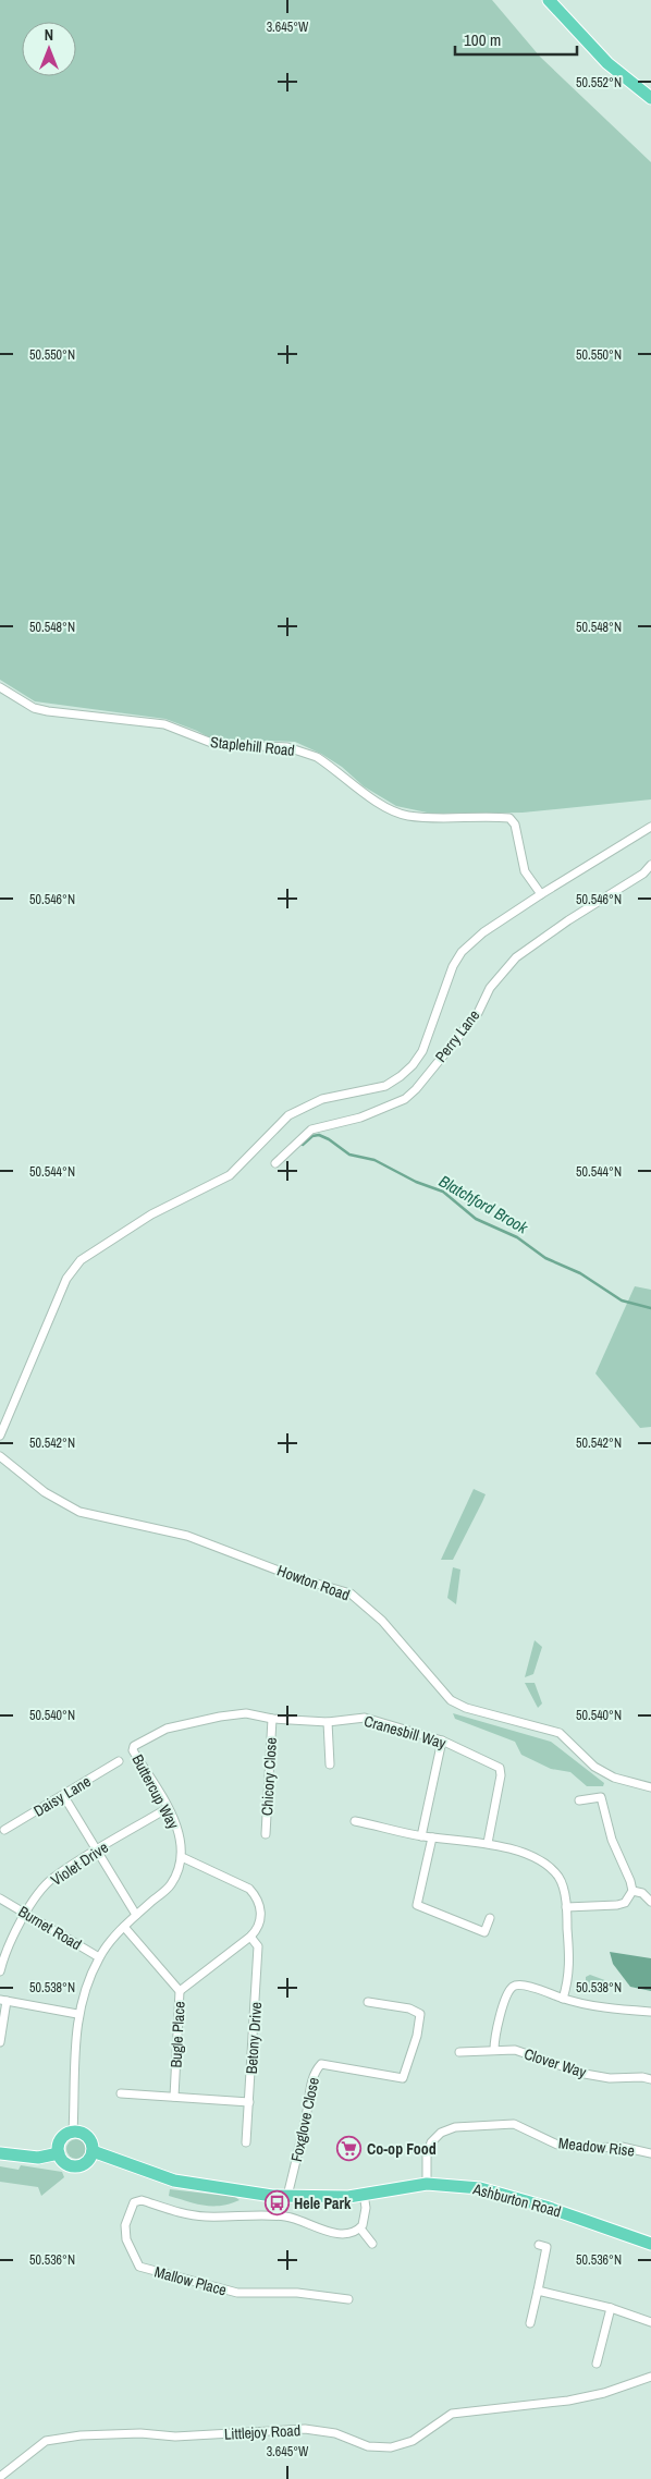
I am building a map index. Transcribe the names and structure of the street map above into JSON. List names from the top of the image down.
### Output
{
  "streets": {
    "main road": ["Ashburton Road"],
    "street": [
      "Staplehill Road",
      "Perry Lane",
      "Howton Road",
      "Cranesbill Way",
      "Chicory Close",
      "Buttercup Way",
      "Daisy Lane",
      "Violet Drive",
      "Burnet Road",
      "Bugle Place",
      "Betony Drive",
      "Clover Way",
      "Foxglove Close",
      "Meadow Rise",
      "Mallow Place",
      "Littlejoy Road"
    ]
  },
  "crossings": [
    ["Cranesbill Way", "Buttercup Way"],
    ["Chicory Close", "Buttercup Way"],
    ["Buttercup Way", "Violet Drive"],
    ["Violet Drive", "Burnet Road"],
    ["Foxglove Close", "Ashburton Road"],
    ["Meadow Rise", "Ashburton Road"]
  ],
  "water": ["Blatchford Brook"],
  "places": {
    "supermarket": ["Co-op Food"],
    "bus stop": ["Hele Park"]
  },
  "scale_bar": "100 m",
  "north": "top",
  "coordinates": [
    "3.645°W",
    "50.552°N",
    "50.550°N",
    "50.548°N",
    "50.546°N",
    "50.544°N",
    "50.542°N",
    "50.540°N",
    "50.538°N",
    "50.536°N"
  ]
}
